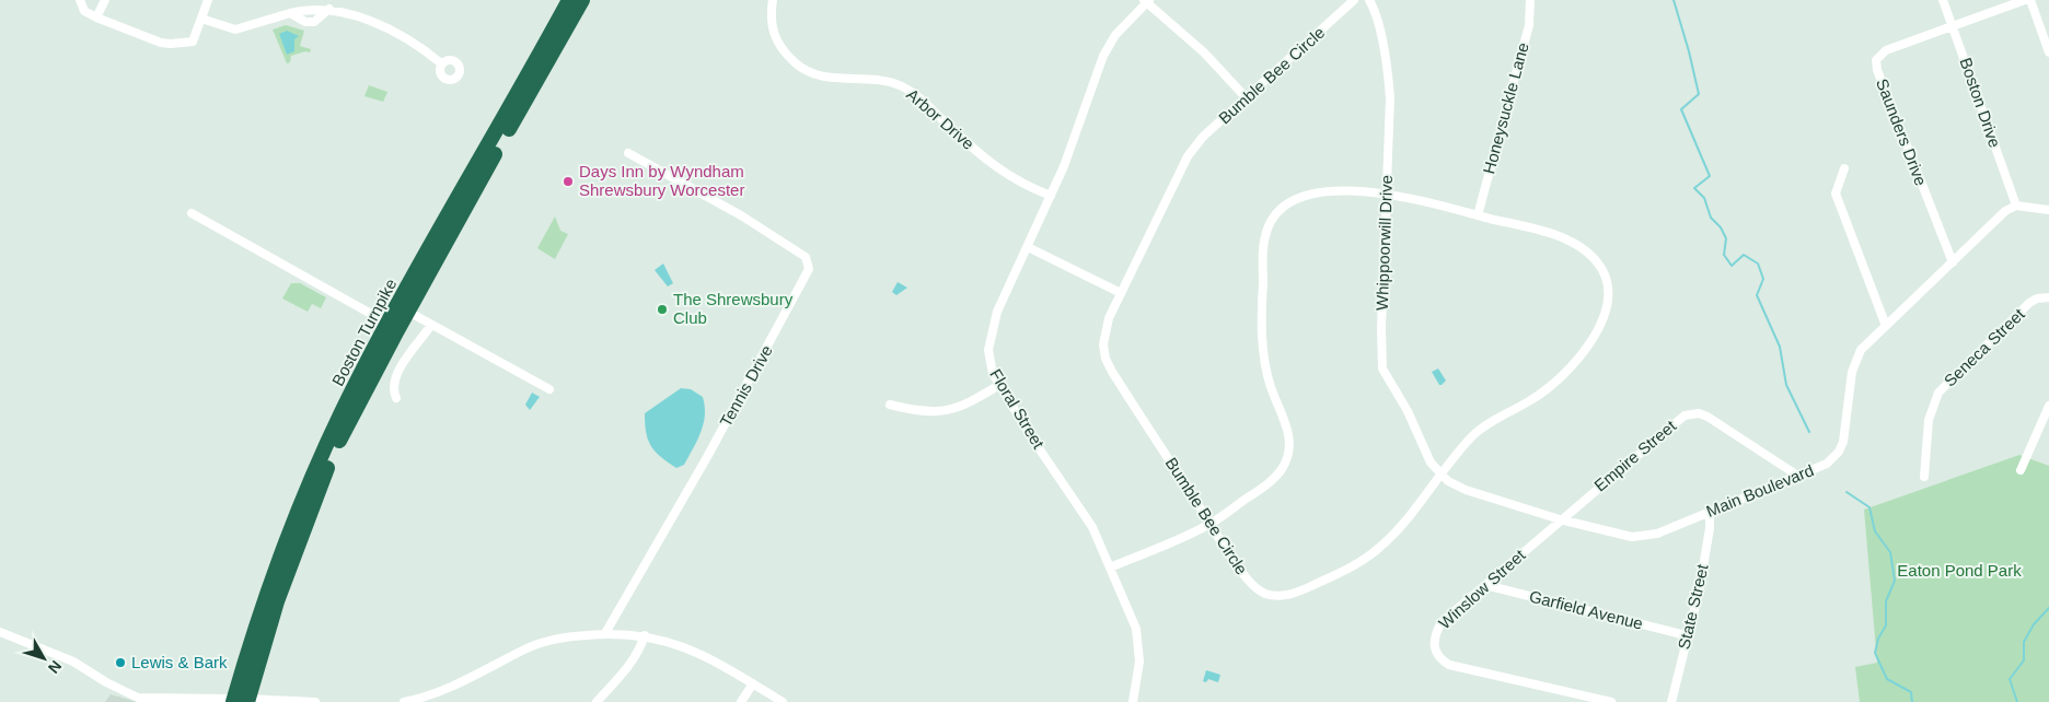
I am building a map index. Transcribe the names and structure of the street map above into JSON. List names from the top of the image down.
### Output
{
  "streets": {
    "highway": ["Boston Turnpike"],
    "street": [
      "Bumble Bee Circle",
      "Boston Drive",
      "Honeysuckle Lane",
      "Arbor Drive",
      "Saunders Drive",
      "Whippoorwill Drive",
      "Seneca Street",
      "Tennis Drive",
      "Floral Street",
      "Empire Street",
      "Main Boulevard",
      "Winslow Street",
      "State Street",
      "Garfield Avenue"
    ]
  },
  "crossings": [
    ["Bumble Bee Circle", "Honeysuckle Lane"],
    ["Bumble Bee Circle", "Whippoorwill Drive"],
    ["Bumble Bee Circle", "Floral Street"],
    ["Bumble Bee Circle", "Main Boulevard"],
    ["Boston Drive", "Saunders Drive"],
    ["Boston Drive", "Main Boulevard"],
    ["Arbor Drive", "Floral Street"],
    ["Saunders Drive", "Main Boulevard"],
    ["Whippoorwill Drive", "Main Boulevard"],
    ["Empire Street", "Main Boulevard"],
    ["Empire Street", "Winslow Street"],
    ["Main Boulevard", "Winslow Street"],
    ["Main Boulevard", "State Street"],
    ["Winslow Street", "Garfield Avenue"],
    ["State Street", "Garfield Avenue"]
  ],
  "parks": ["Eaton Pond Park"],
  "places": ["Days Inn by Wyndham Shrewsbury Worcester", "The Shrewsbury Club", "Lewis & Bark"],
  "north": "bottom right"
}
